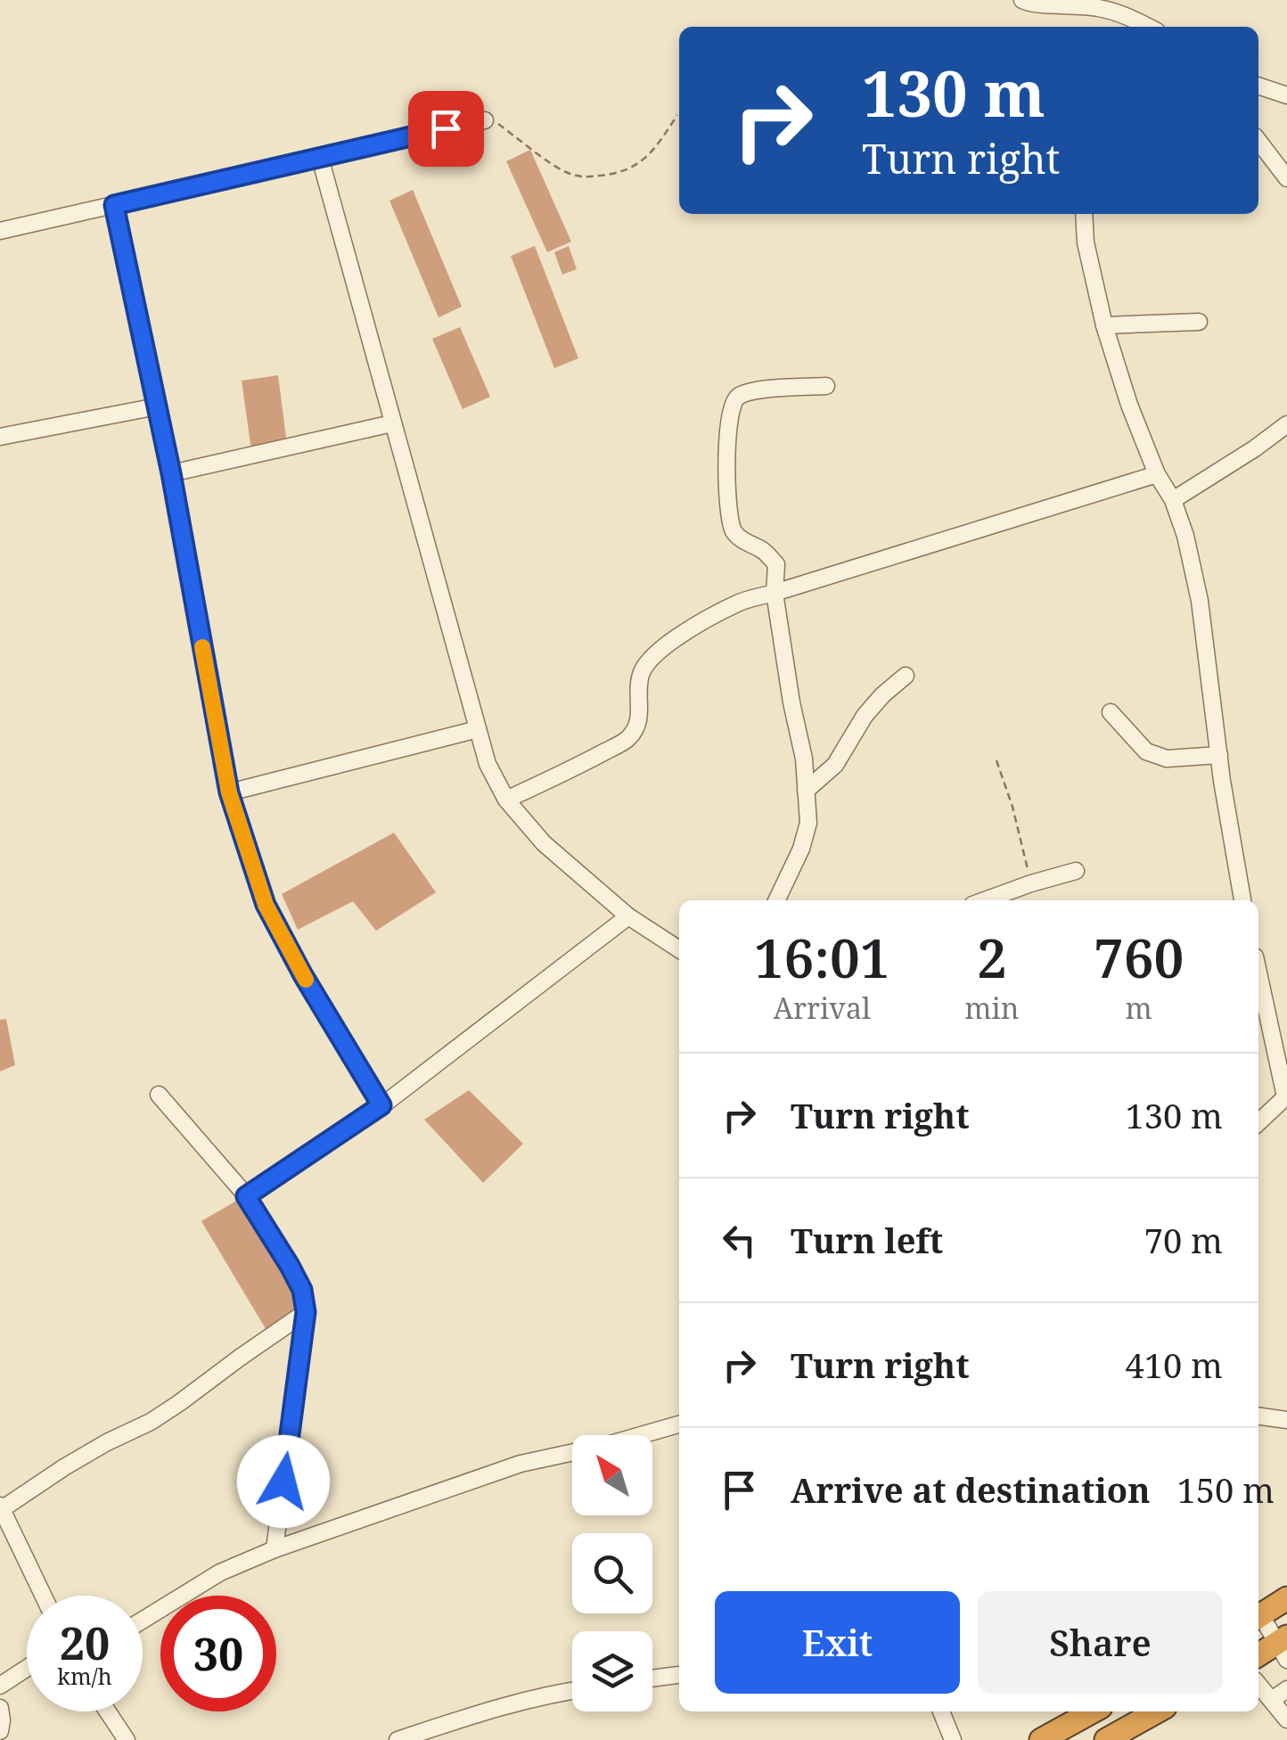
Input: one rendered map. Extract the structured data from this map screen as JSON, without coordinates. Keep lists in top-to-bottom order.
{
  "north": "top left",
  "page": {
    "turn": ["130 m", "Turn right"],
    "eta": [
      "16:01",
      "Arrival",
      "2",
      "min",
      "760",
      "m"
    ],
    "list": [
      {
        "name": "Turn right",
        "value": "130 m"
      },
      {
        "name": "Turn left",
        "value": "70 m"
      },
      {
        "name": "Turn right",
        "value": "410 m"
      },
      {
        "name": "Arrive at destination",
        "value": "150 m"
      }
    ],
    "buttons": ["Exit", "Share"],
    "speed": "20 km/h",
    "limit": "30"
  }
}
